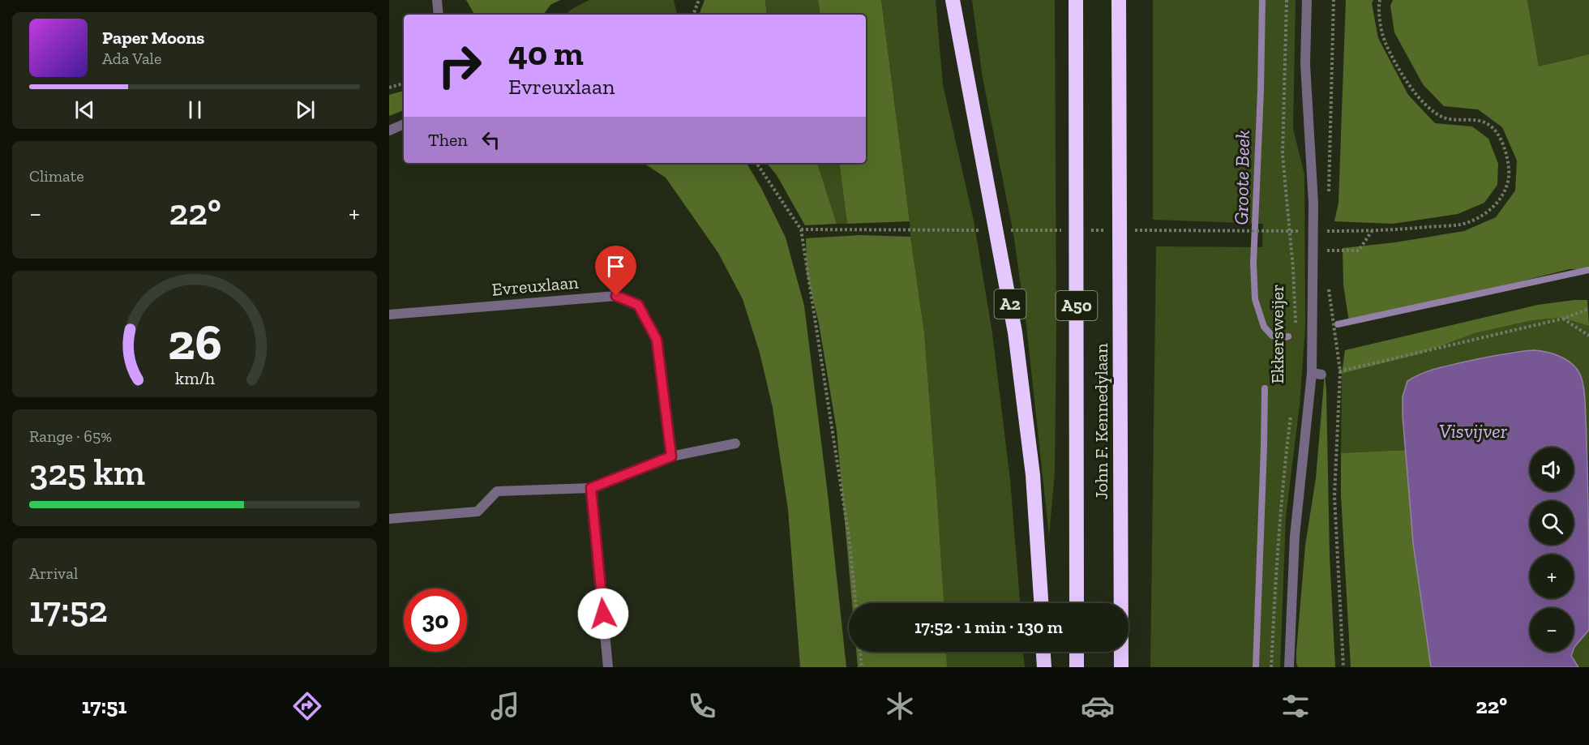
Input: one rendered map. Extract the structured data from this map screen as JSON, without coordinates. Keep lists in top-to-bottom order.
{
  "streets": {
    "highway": ["A2", "A50", "John F. Kennedylaan"],
    "street": ["Evreuxlaan", "Ekkersweijer"]
  },
  "crossings": [
    ["A50", "John F. Kennedylaan"]
  ],
  "water": ["Groote Beek", "Visvijver"],
  "page": {
    "turn": ["40 m", "Evreuxlaan"],
    "song": ["Paper Moons", "Ada Vale"],
    "then": "Then",
    "tile": [
      "Climate",
      ["Range · 65%", "325 km"],
      ["Arrival", "17:52"]
    ],
    "heat": ["−", "22°", "+"],
    "map_buttons": ["+", "−"],
    "limit": "30",
    "trip": "17:52 · 1 min · 130 m",
    "tabs": ["17:51", "22°"],
    "gauge": ["26", "km/h"]
  }
}
